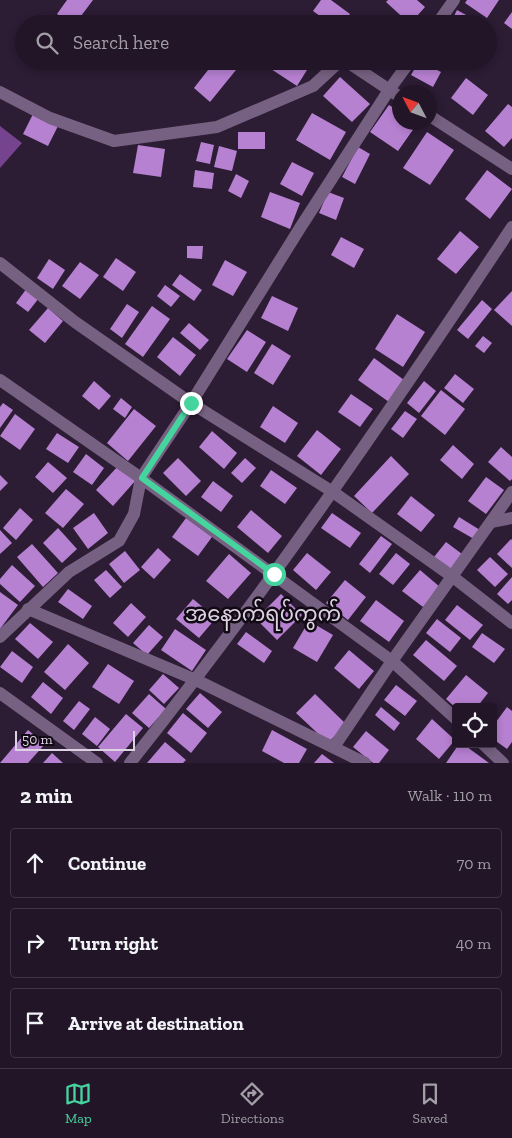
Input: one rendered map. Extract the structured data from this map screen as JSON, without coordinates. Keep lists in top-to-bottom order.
{
  "districts": ["အနောက်ရပ်ကွက်"],
  "scale_bar": "50 m",
  "north": "top left",
  "page": {
    "search": "Search here",
    "scale": "50 m",
    "heading": ["2 min", "Walk · 110 m"],
    "list": [
      ["Continue", "70 m"],
      ["Turn right", "40 m"],
      "Arrive at destination"
    ],
    "nav": ["Map", "Directions", "Saved"]
  }
}
